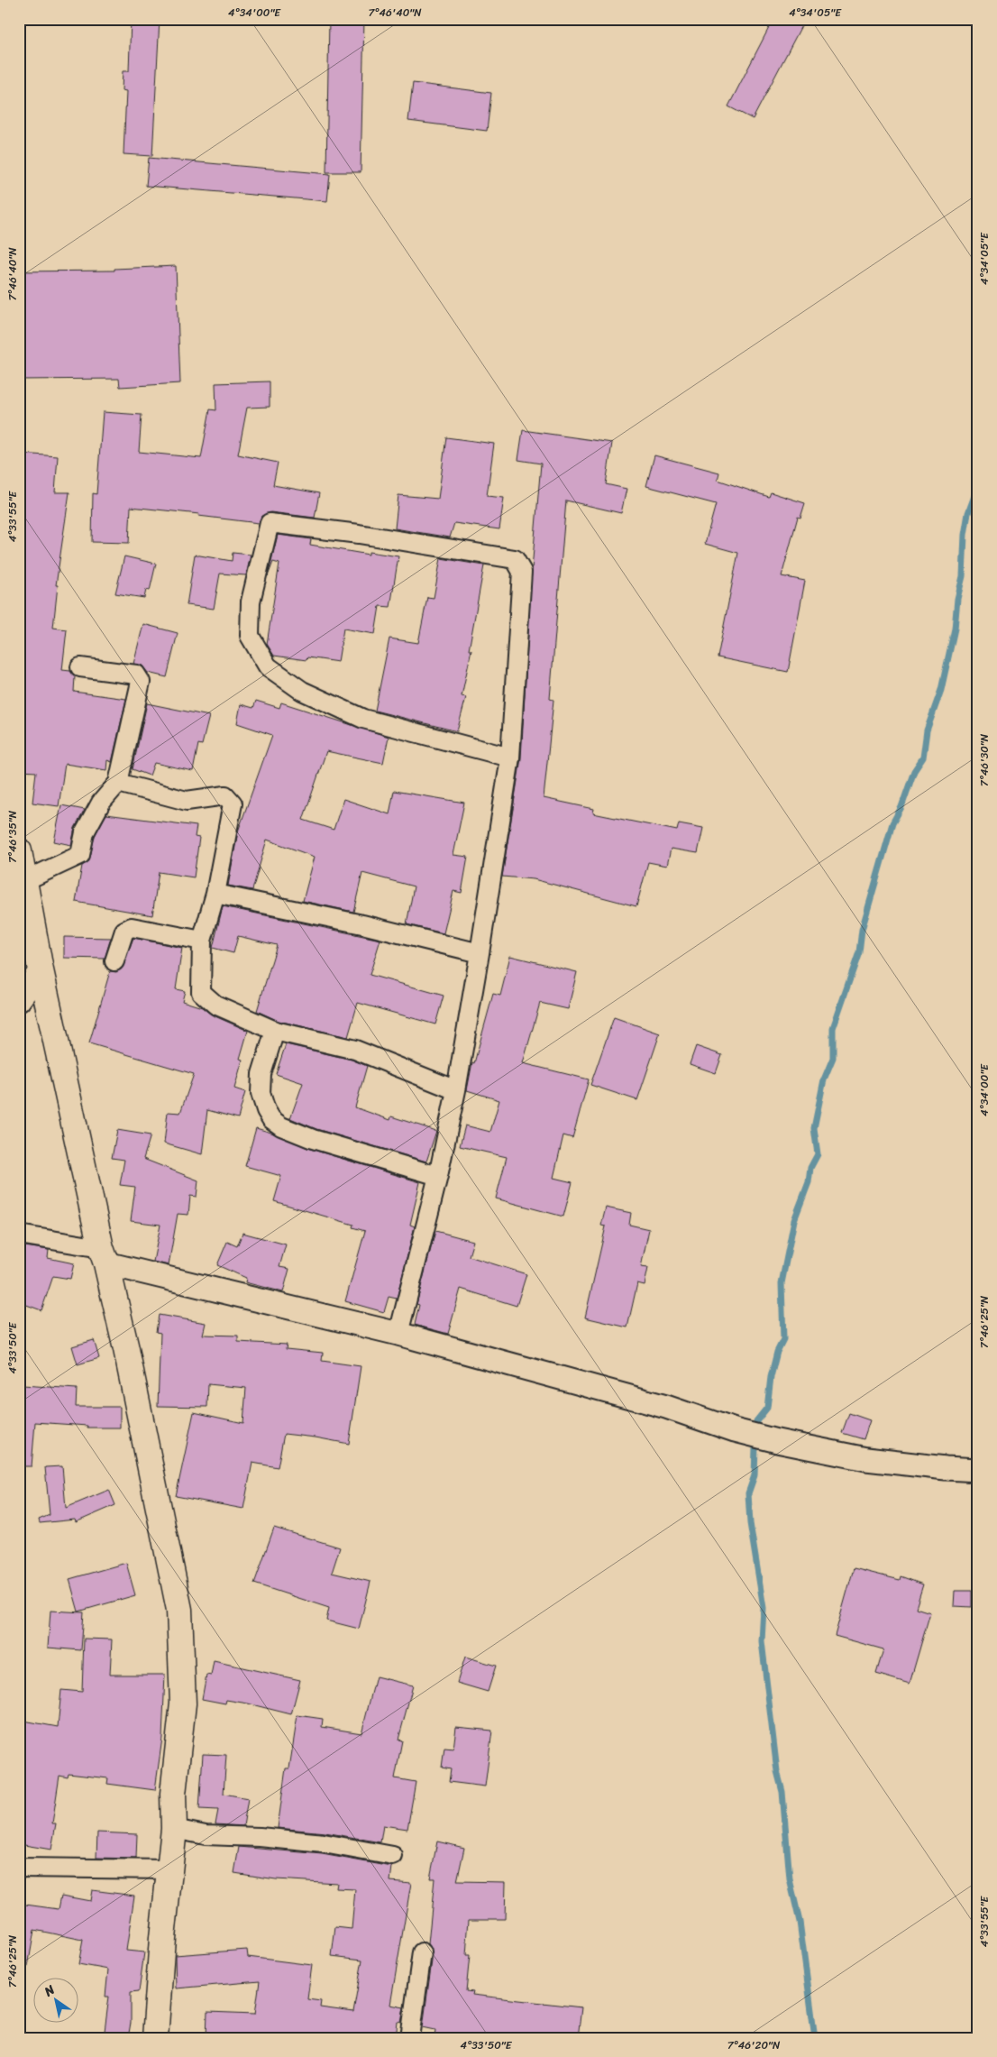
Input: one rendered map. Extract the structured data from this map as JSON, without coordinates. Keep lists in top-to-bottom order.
{
  "north": "top left",
  "coordinates": [
    "4°34'00\"E",
    "7°46'40\"N",
    "4°34'05\"E",
    "4°33'55\"E",
    "7°46'30\"N",
    "7°46'35\"N",
    "7°46'25\"N",
    "4°33'50\"E",
    "7°46'20\"N"
  ]
}
